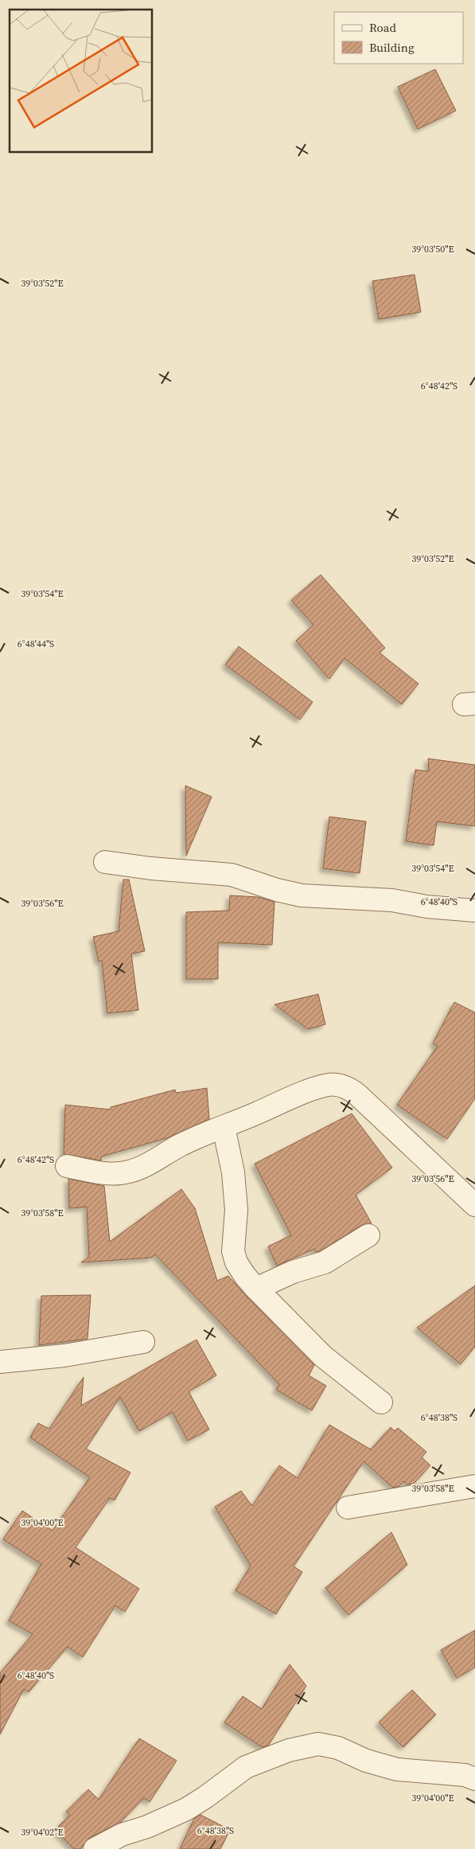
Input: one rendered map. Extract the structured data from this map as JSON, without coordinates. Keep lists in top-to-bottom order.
{
  "legend": ["Road", "Building"],
  "coordinates": [
    "39°03'50\"E",
    "39°03'52\"E",
    "6°48'42\"S",
    "39°03'54\"E",
    "6°48'44\"S",
    "6°48'40\"S",
    "39°03'56\"E",
    "39°03'58\"E",
    "6°48'38\"S",
    "39°04'00\"E",
    "39°04'02\"E"
  ]
}
